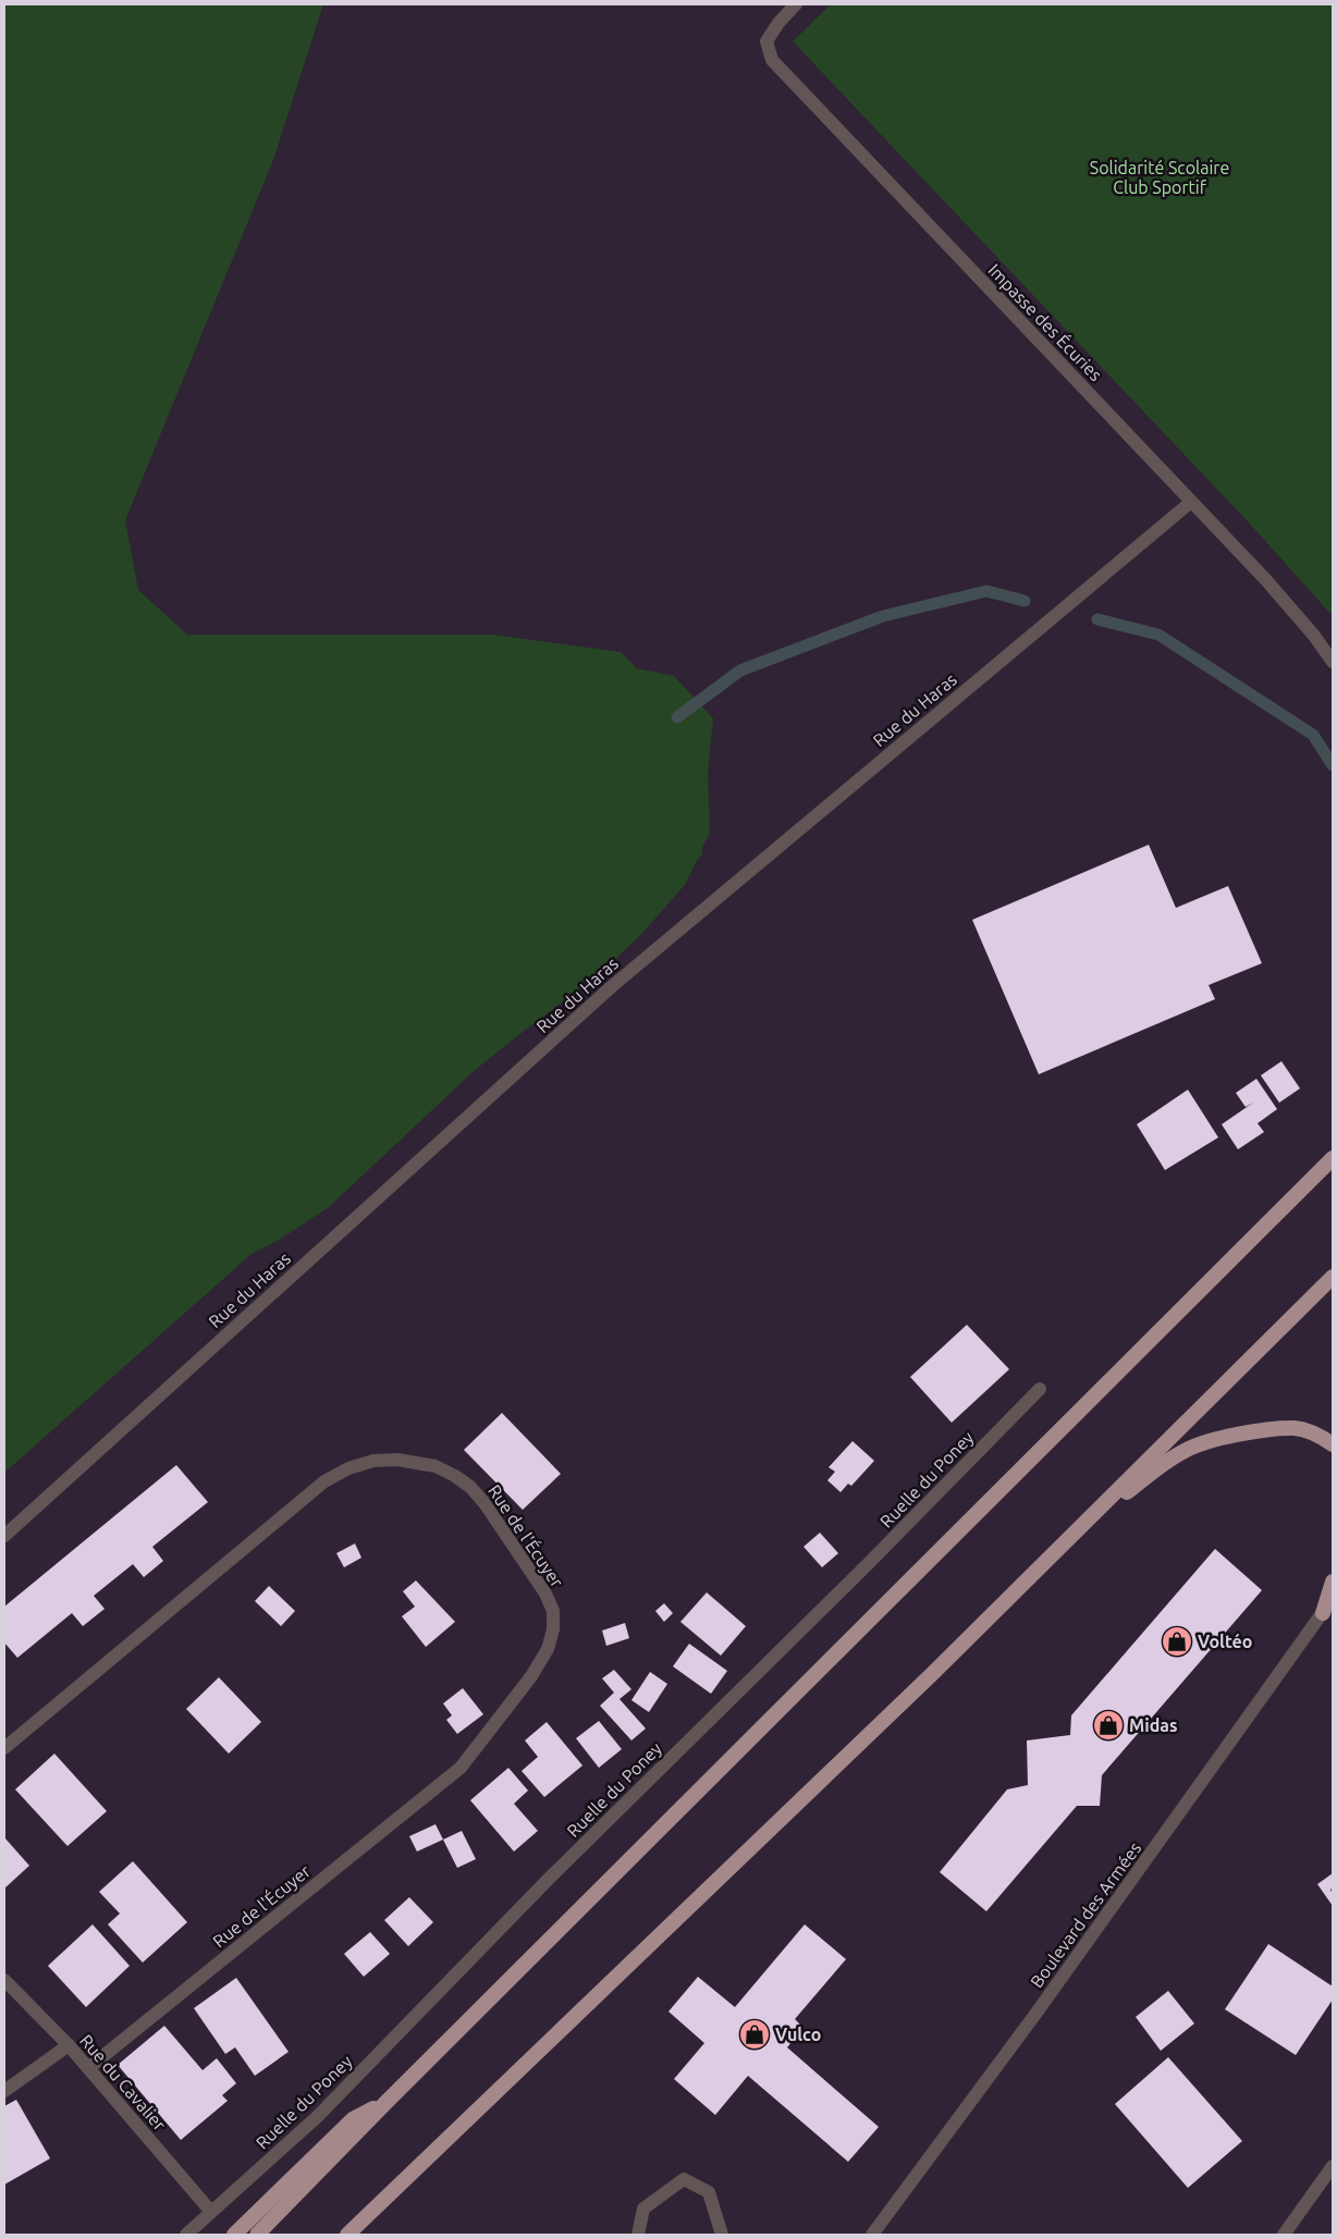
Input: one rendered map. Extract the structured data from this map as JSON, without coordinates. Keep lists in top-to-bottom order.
{
  "streets": {
    "street": [
      "Impasse des Écuries",
      "Rue du Haras",
      "Ruelle du Poney",
      "Rue de l'Écuyer",
      "Boulevard des Armées",
      "Rue du Cavalier"
    ]
  },
  "crossings": [
    ["Impasse des Écuries", "Rue du Haras"],
    ["Ruelle du Poney", "Rue du Cavalier"],
    ["Rue de l'Écuyer", "Rue du Cavalier"]
  ],
  "parks": ["Solidarité Scolaire Club Sportif"],
  "places": {
    "shop": ["Voltéo", "Midas", "Vulco"]
  }
}
